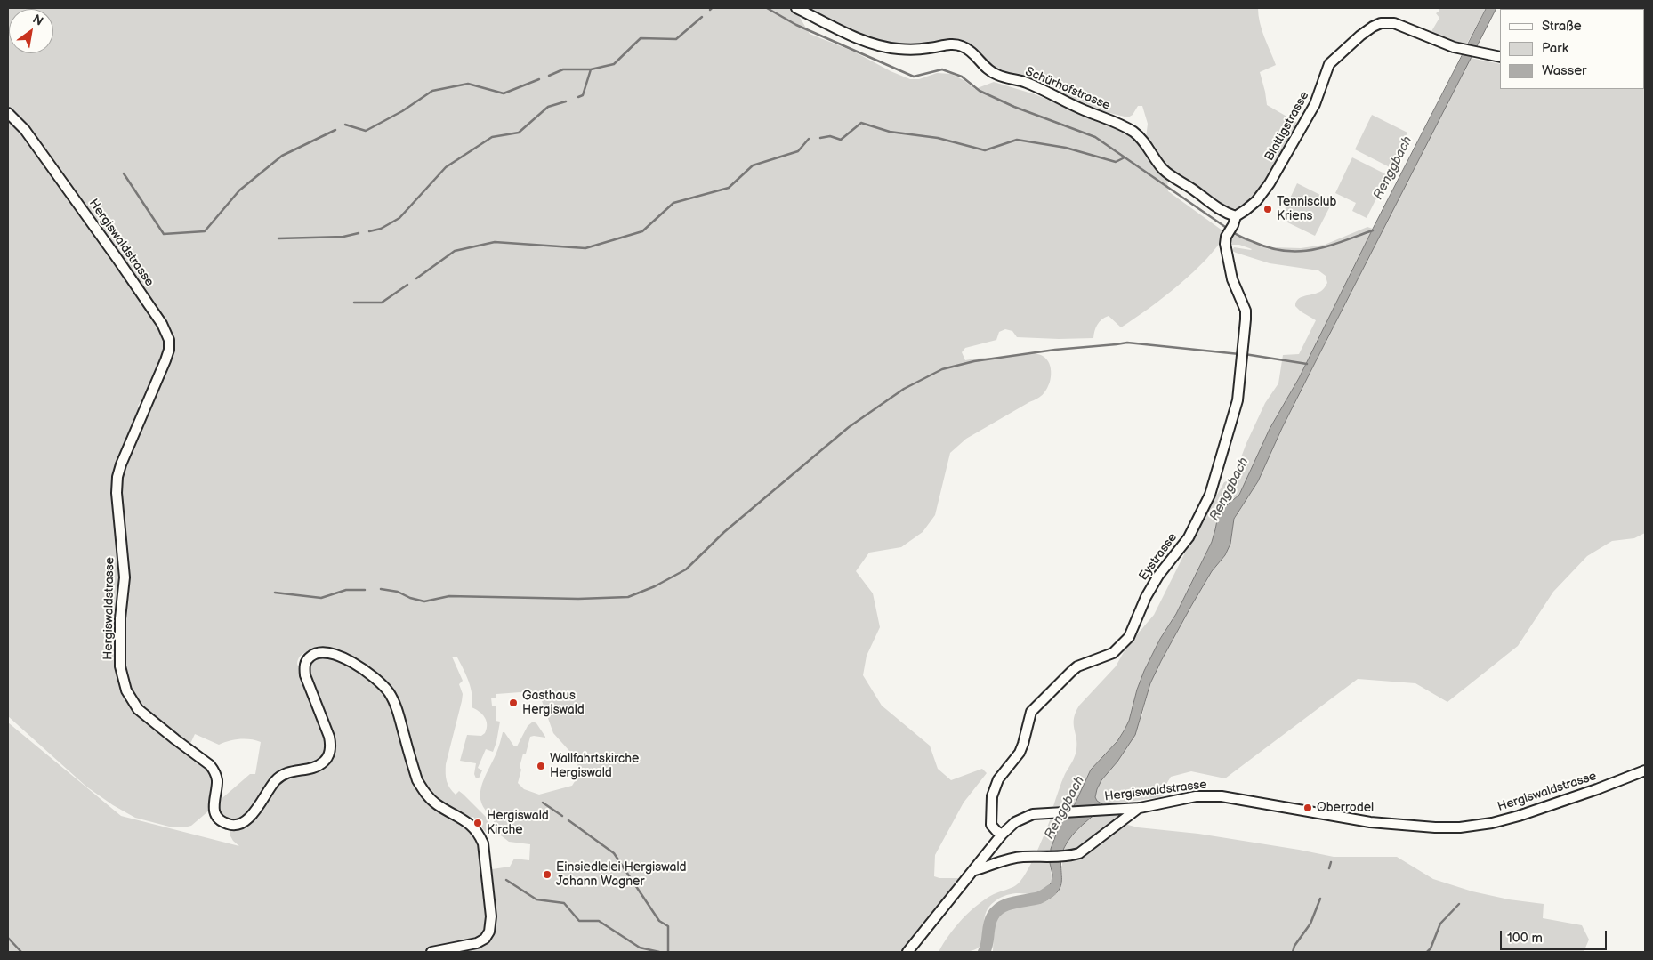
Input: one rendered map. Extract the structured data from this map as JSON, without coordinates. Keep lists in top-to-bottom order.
{
  "streets": {
    "street": [
      "Schürhofstrasse",
      "Blattigstrasse",
      "Hergiswaldstrasse",
      "Eystrasse"
    ]
  },
  "crossings": [
    ["Schürhofstrasse", "Blattigstrasse"],
    ["Schürhofstrasse", "Eystrasse"],
    ["Blattigstrasse", "Eystrasse"],
    ["Hergiswaldstrasse", "Eystrasse"]
  ],
  "water": ["Renggbach"],
  "places": [
    "Tennisclub Kriens",
    "Gasthaus Hergiswald",
    "Wallfahrtskirche Hergiswald",
    "Oberrodel",
    "Hergiswald Kirche",
    "Einsiedlelei Hergiswald Johann Wagner"
  ],
  "legend": ["Straße", "Park", "Wasser"],
  "scale_bar": "100 m",
  "north": "top right"
}
